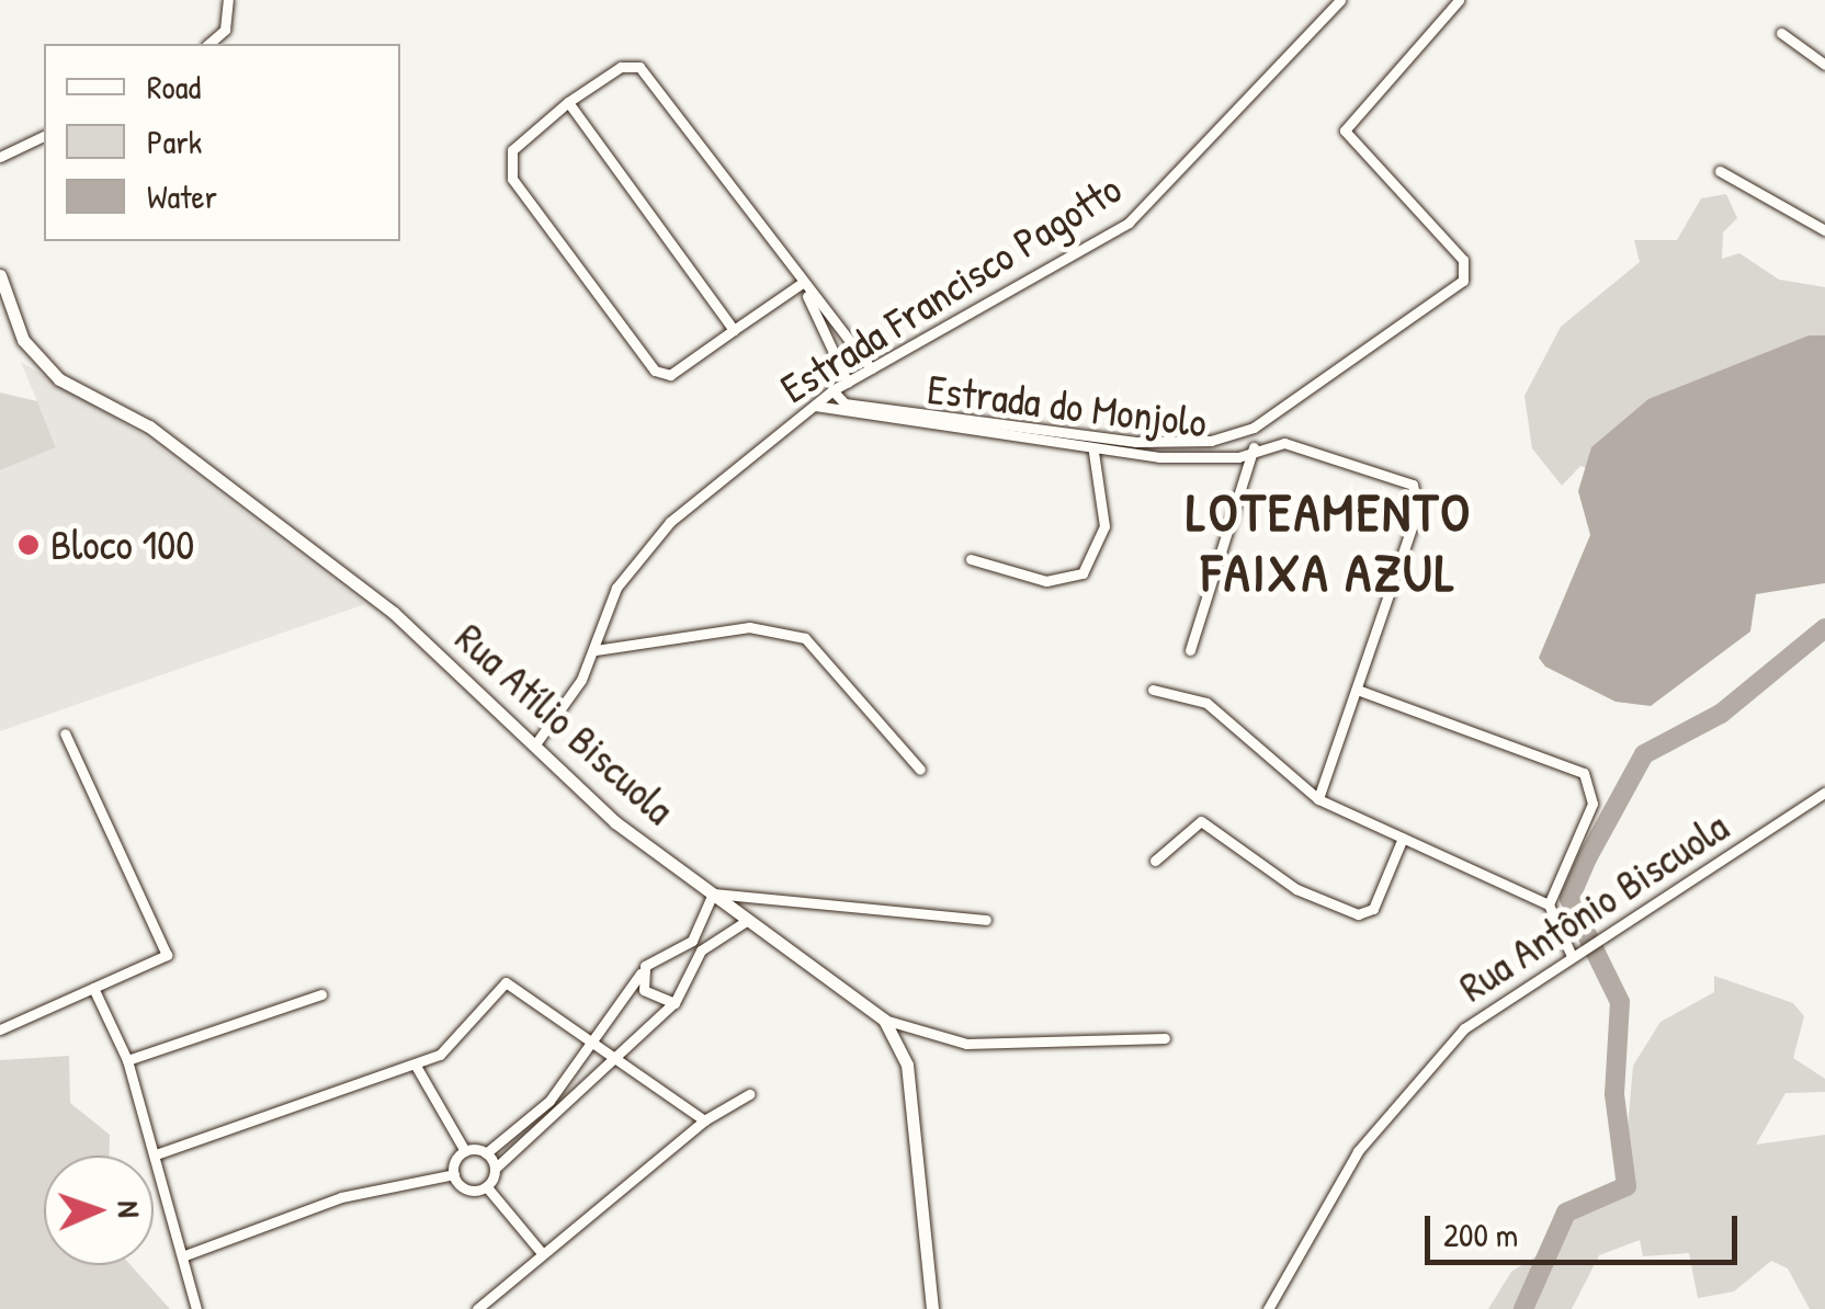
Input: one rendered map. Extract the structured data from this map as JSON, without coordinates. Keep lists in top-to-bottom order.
{
  "streets": {
    "street": [
      "Estrada Francisco Pagotto",
      "Estrada do Monjolo",
      "Rua Atílio Biscuola",
      "Rua Antônio Biscuola"
    ]
  },
  "crossings": [
    ["Estrada Francisco Pagotto", "Estrada do Monjolo"],
    ["Estrada Francisco Pagotto", "Rua Atílio Biscuola"]
  ],
  "districts": ["LOTEAMENTO FAIXA AZUL"],
  "places": ["Bloco 100"],
  "legend": ["Road", "Park", "Water"],
  "scale_bar": "200 m",
  "north": "right"
}
